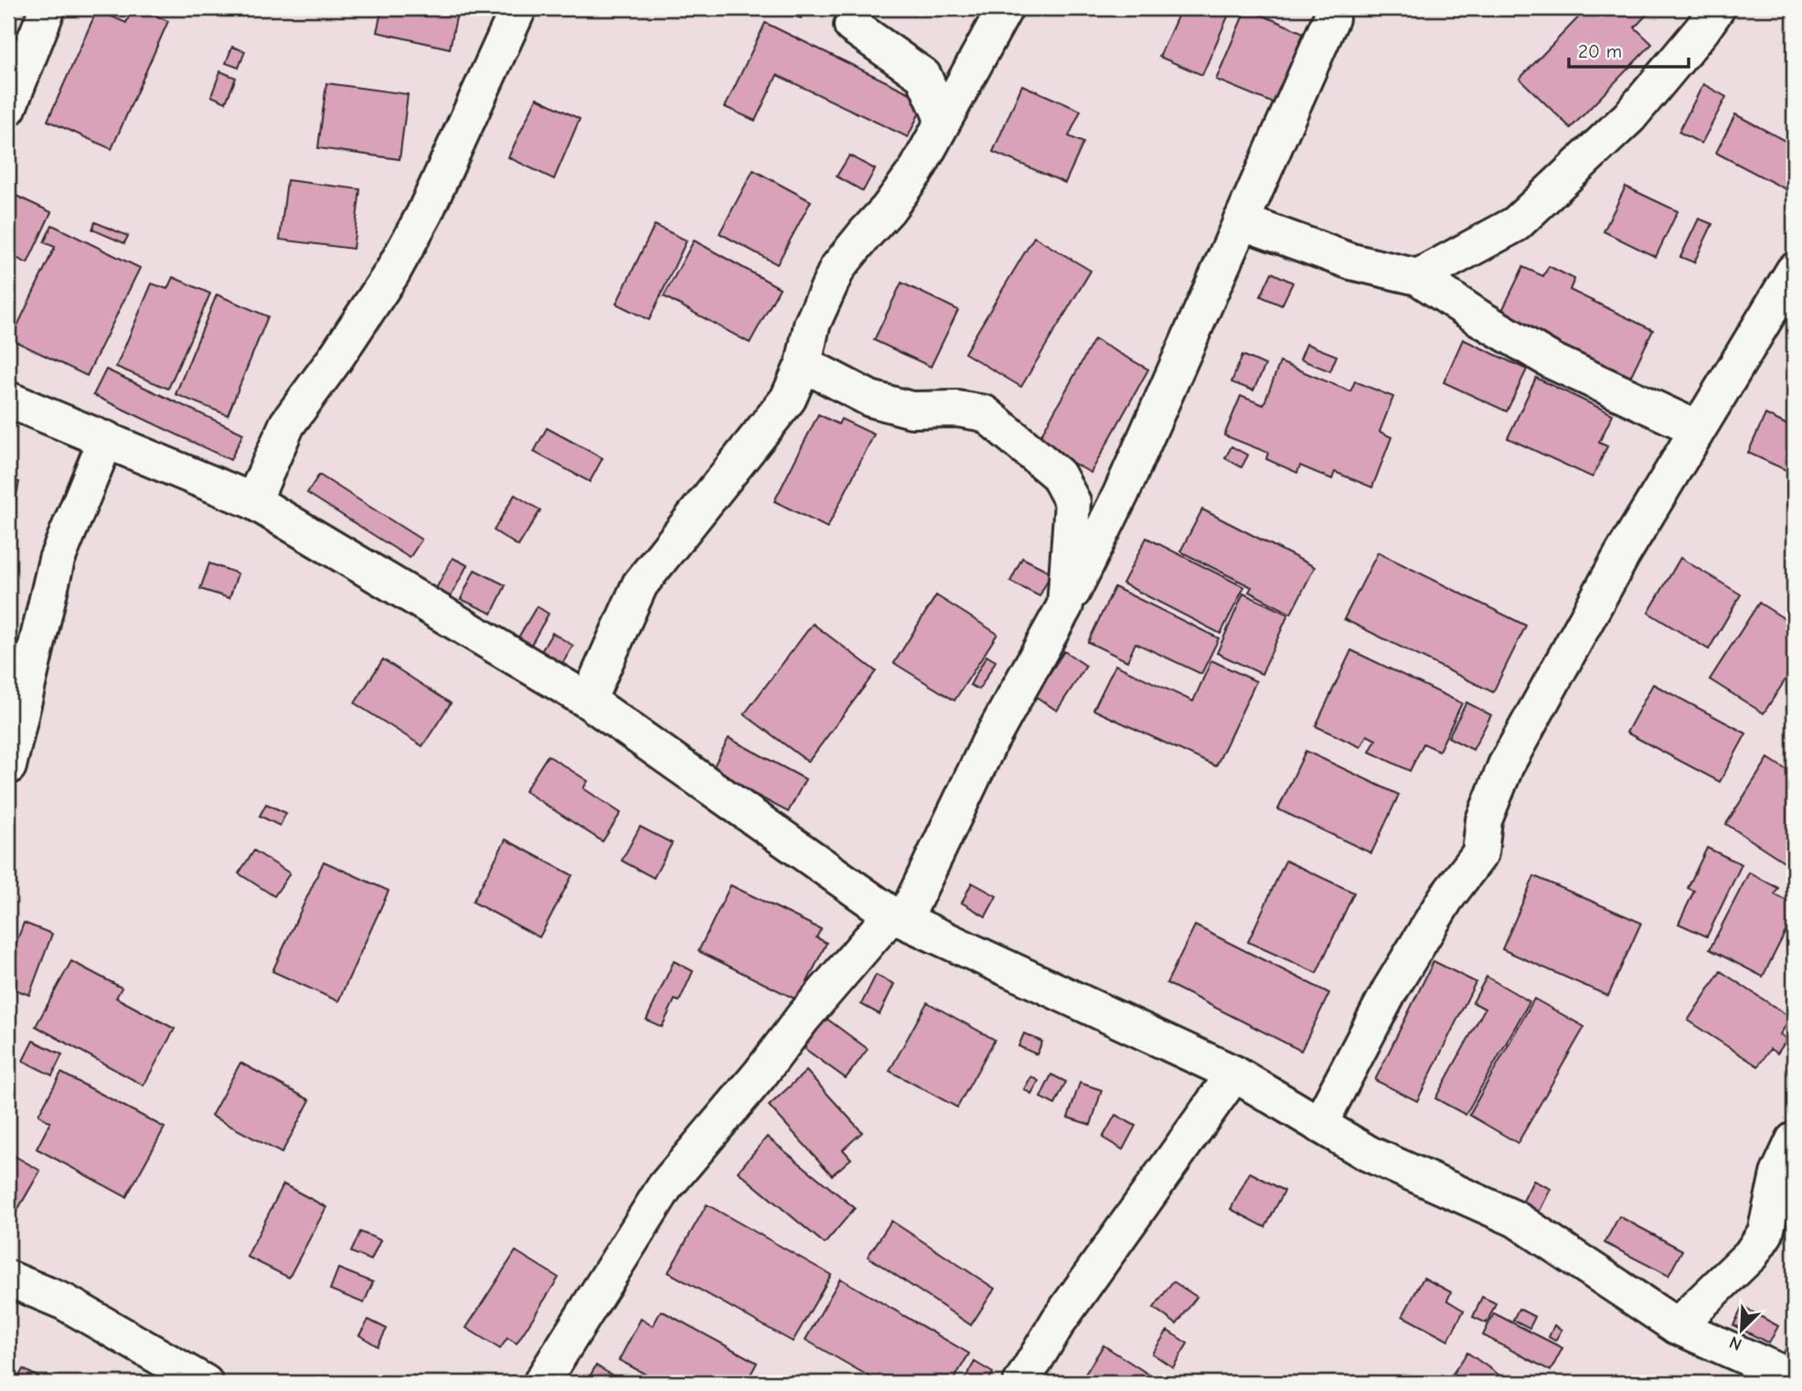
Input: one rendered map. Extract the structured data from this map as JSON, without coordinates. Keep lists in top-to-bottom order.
{
  "scale_bar": "20 m",
  "north": "bottom left"
}
